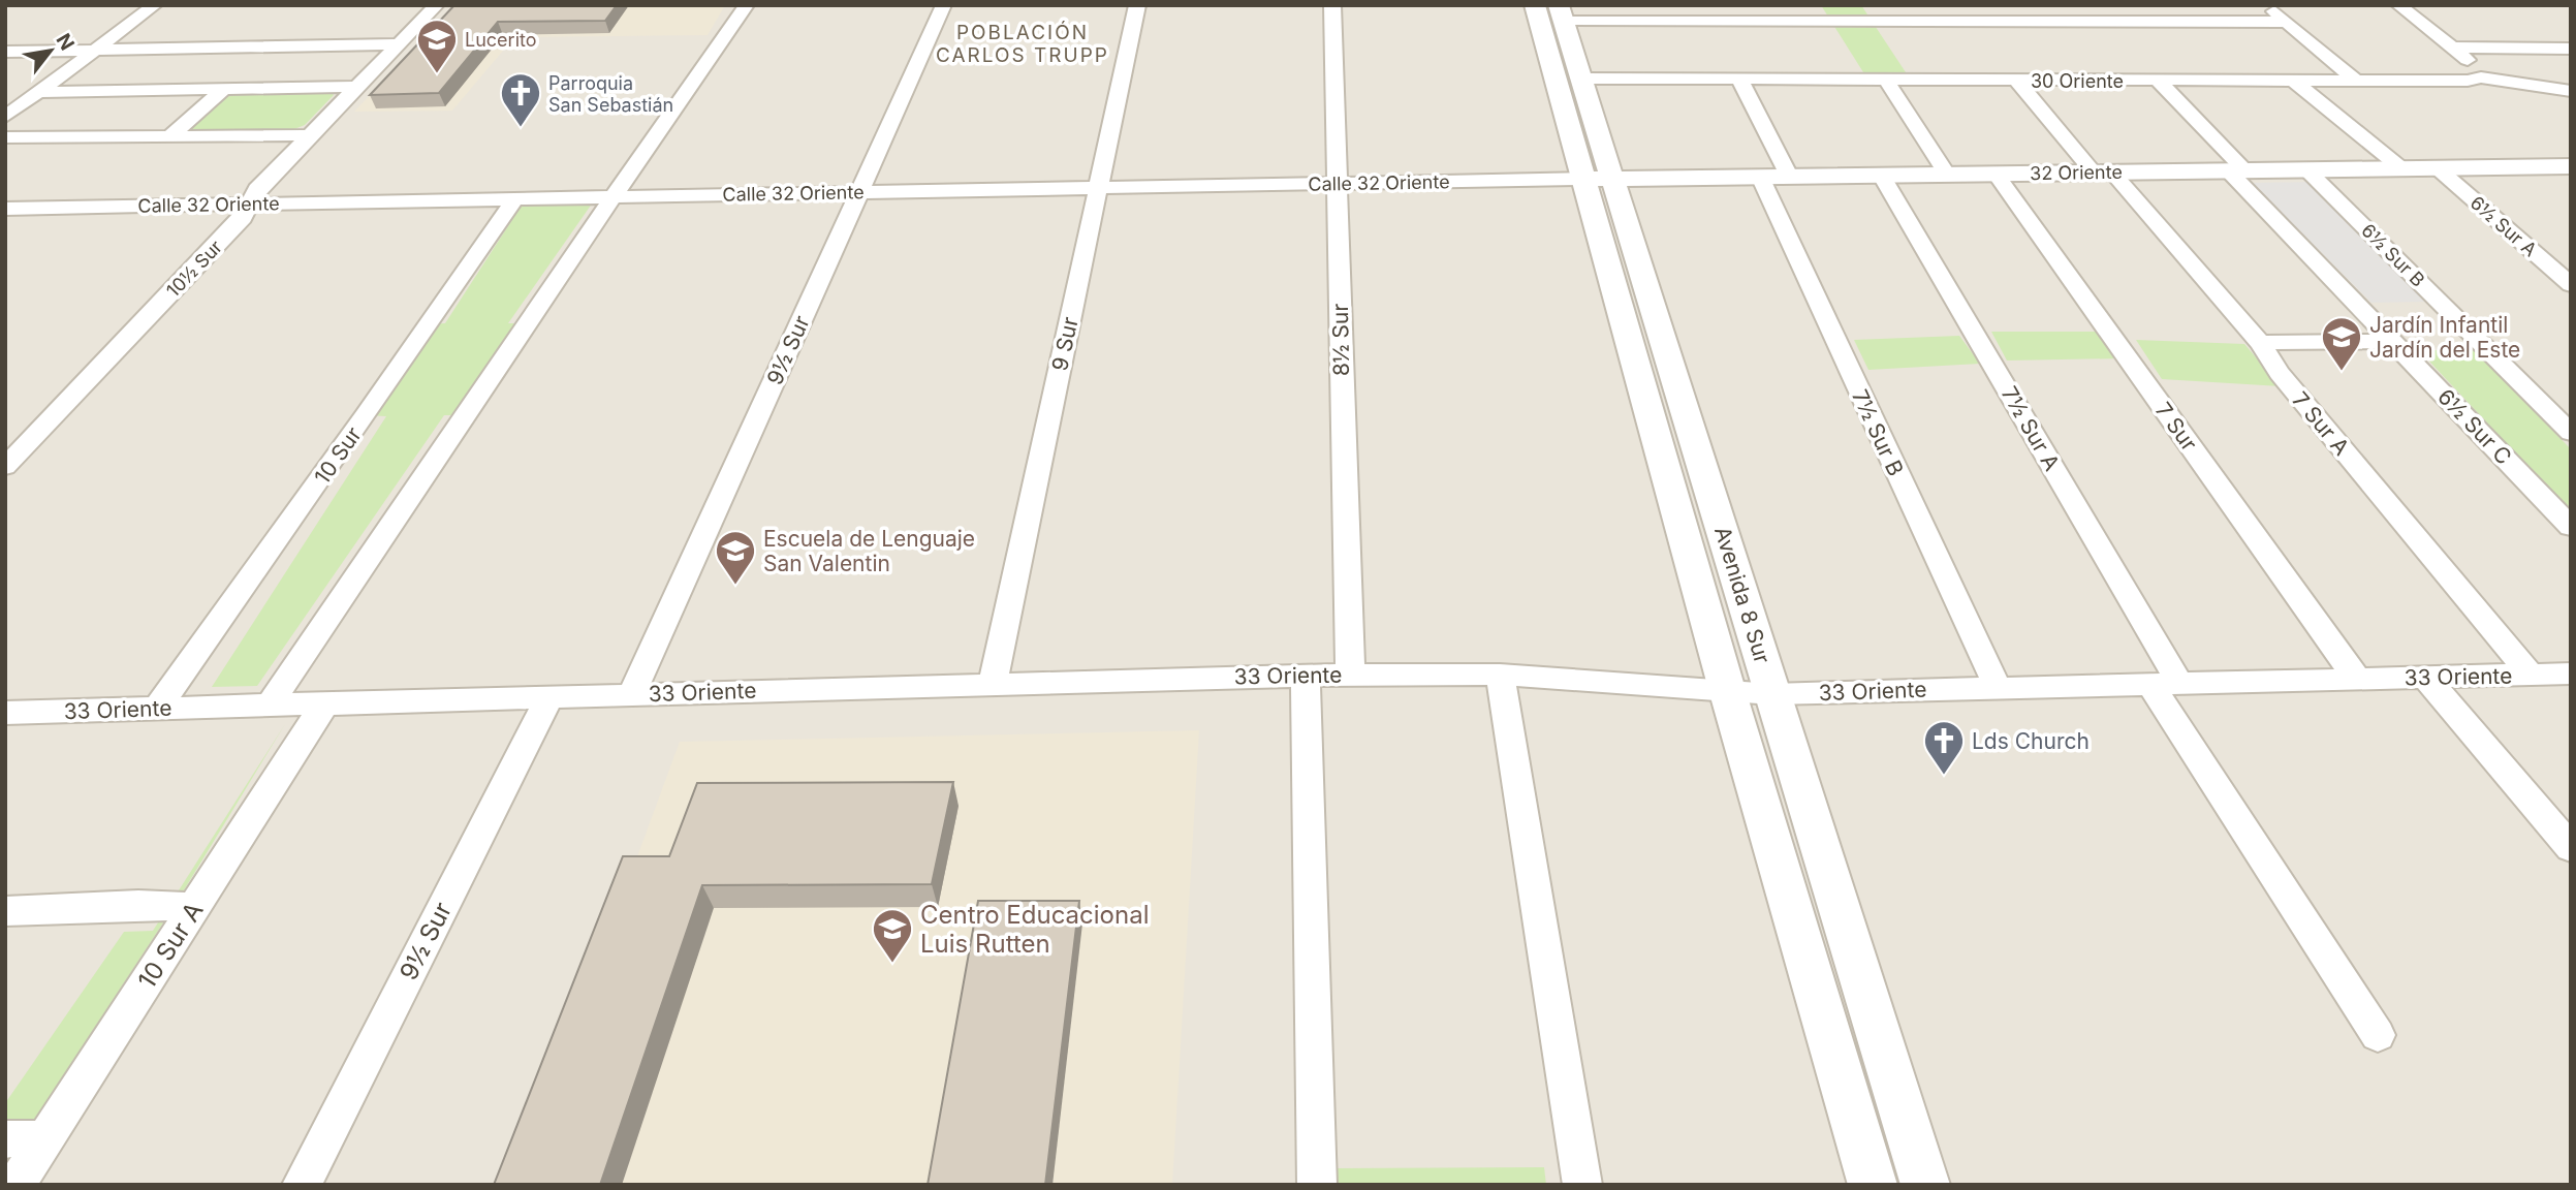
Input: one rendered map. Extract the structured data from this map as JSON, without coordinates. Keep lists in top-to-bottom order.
{
  "streets": {
    "street": [
      "30 Oriente",
      "32 Oriente",
      "Calle 32 Oriente",
      "6½ Sur A",
      "6½ Sur B",
      "10½ Sur",
      "8½ Sur",
      "9 Sur",
      "9½ Sur",
      "7 Sur A",
      "7 Sur",
      "6½ Sur C",
      "7½ Sur A",
      "7½ Sur B",
      "10 Sur",
      "Avenida 8 Sur",
      "33 Oriente",
      "10 Sur A"
    ]
  },
  "crossings": [
    ["30 Oriente", "7 Sur A"],
    ["30 Oriente", "Avenida 8 Sur"],
    ["32 Oriente", "Calle 32 Oriente"],
    ["32 Oriente", "6½ Sur A"],
    ["32 Oriente", "6½ Sur B"],
    ["32 Oriente", "7 Sur A"],
    ["32 Oriente", "7 Sur"],
    ["32 Oriente", "6½ Sur C"],
    ["32 Oriente", "7½ Sur A"],
    ["32 Oriente", "7½ Sur B"],
    ["32 Oriente", "Avenida 8 Sur"],
    ["Calle 32 Oriente", "10½ Sur"],
    ["Calle 32 Oriente", "8½ Sur"],
    ["Calle 32 Oriente", "9 Sur"],
    ["Calle 32 Oriente", "9½ Sur"],
    ["Calle 32 Oriente", "10 Sur"],
    ["Calle 32 Oriente", "Avenida 8 Sur"],
    ["8½ Sur", "33 Oriente"],
    ["9 Sur", "33 Oriente"],
    ["9½ Sur", "33 Oriente"],
    ["7 Sur A", "33 Oriente"],
    ["7 Sur", "33 Oriente"],
    ["7½ Sur A", "33 Oriente"],
    ["7½ Sur B", "33 Oriente"],
    ["10 Sur", "33 Oriente"],
    ["Avenida 8 Sur", "33 Oriente"],
    ["33 Oriente", "10 Sur A"]
  ],
  "districts": ["POBLACIÓN CARLOS TRUPP"],
  "places": {
    "school or university": [
      "Lucerito",
      "Jardín Infantil Jardín del Este",
      "Escuela de Lenguaje San Valentin",
      "Centro Educacional Luis Rutten"
    ],
    "church": ["Parroquia San Sebastián", "Lds Church"]
  },
  "north": "top right"
}
